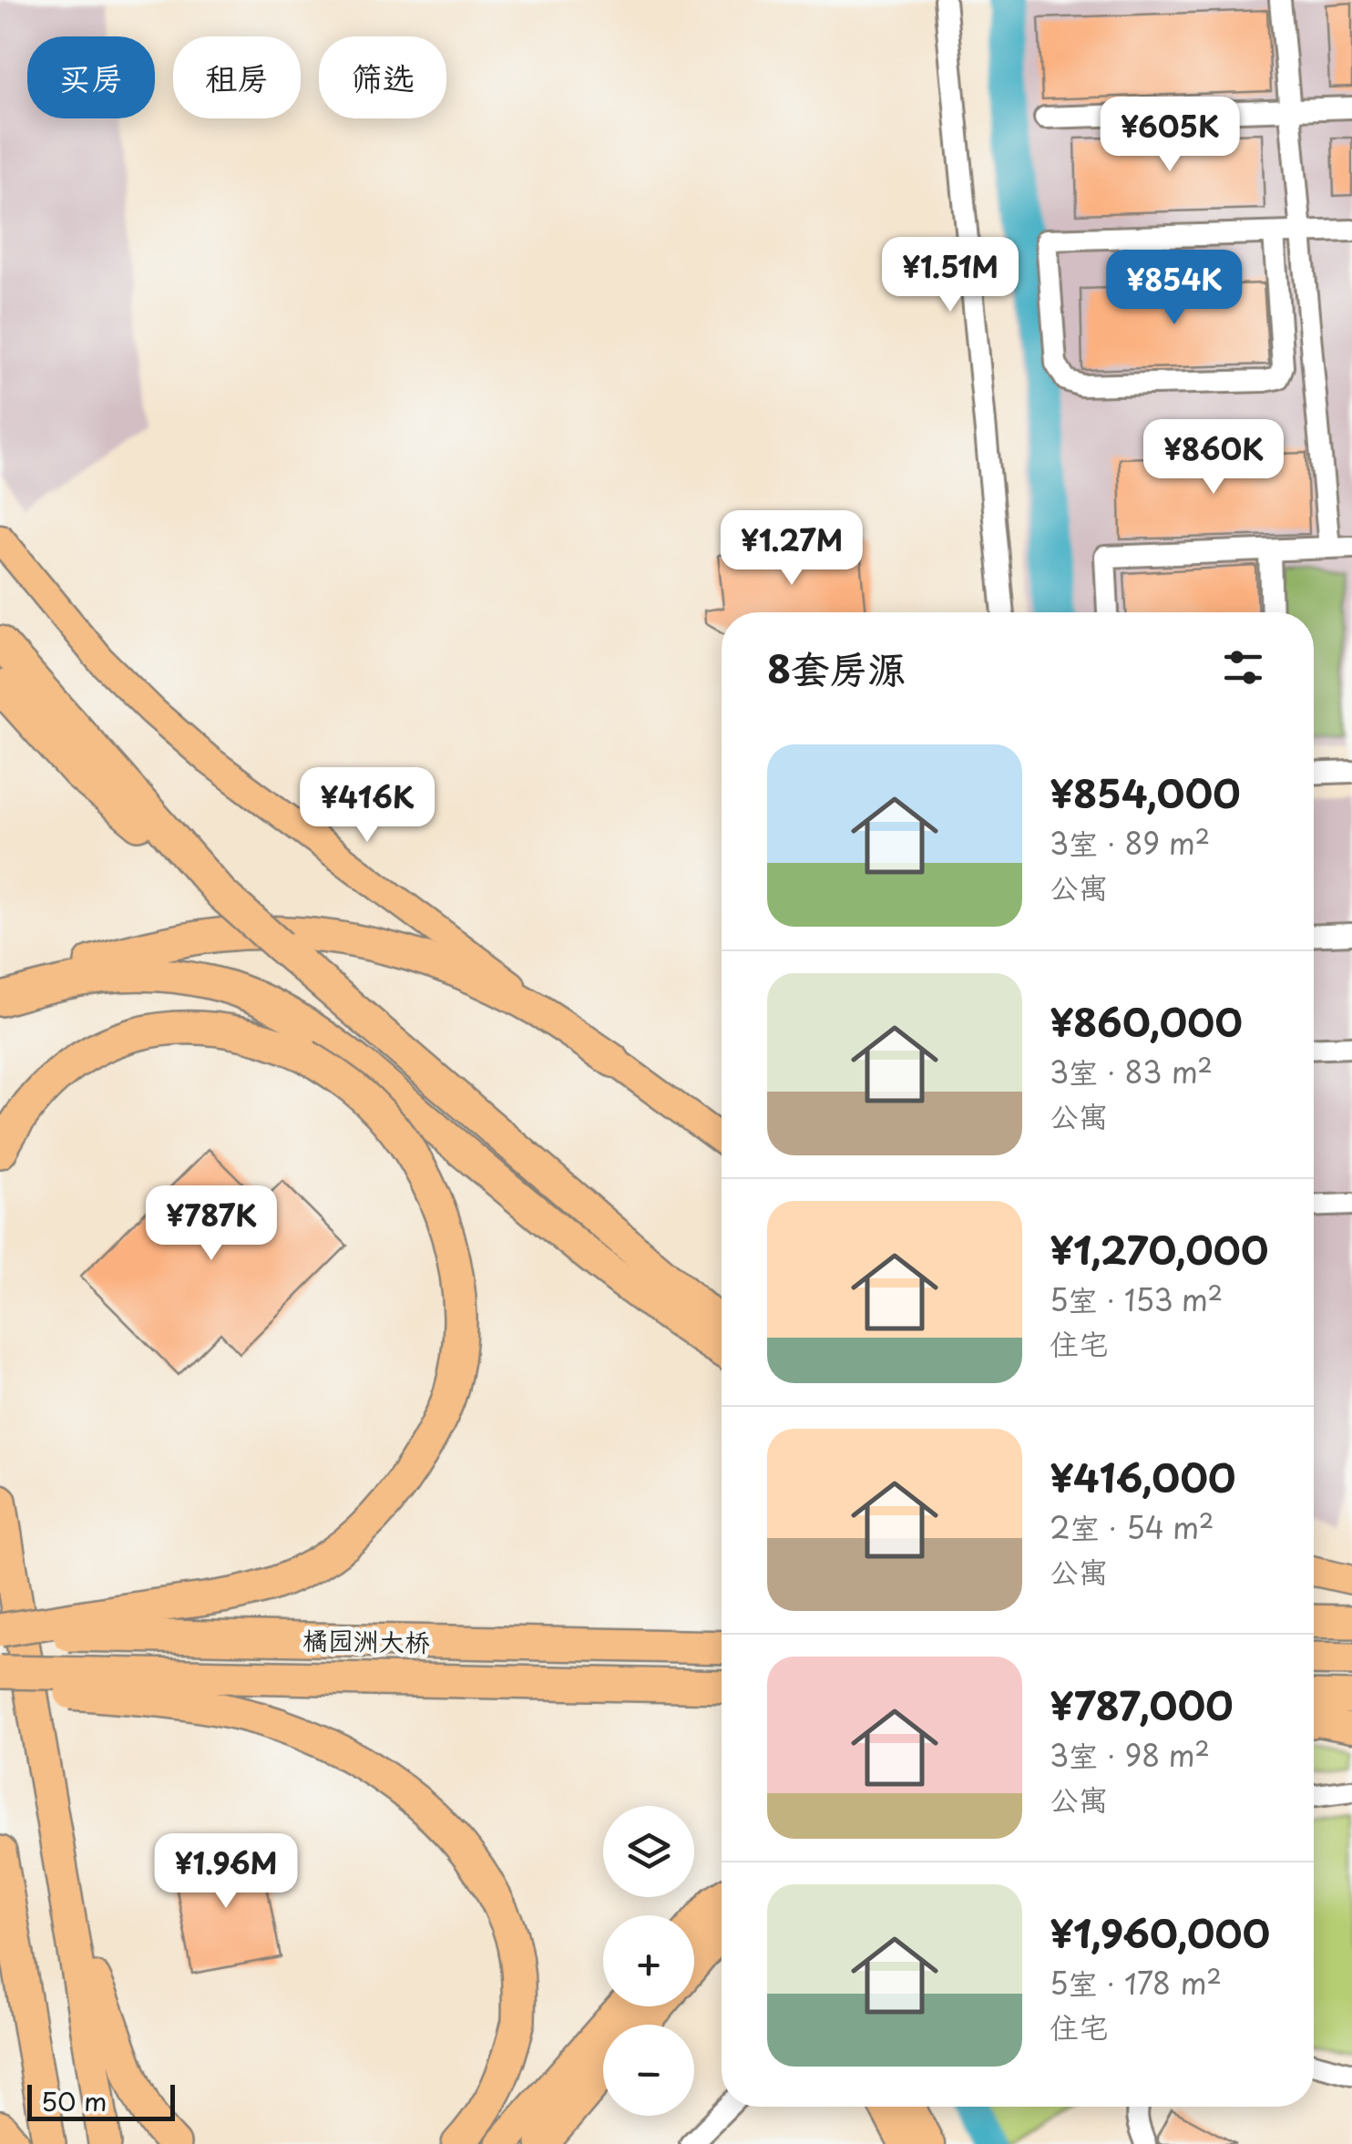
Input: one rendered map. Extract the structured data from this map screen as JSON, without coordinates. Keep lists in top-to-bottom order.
{
  "streets": {
    "highway": ["橘园洲大桥"]
  },
  "scale_bar": "50 m",
  "page": {
    "chip": ["买房", "租房", "筛选"],
    "price": [
      "¥605K",
      "¥1.51M",
      "¥854K",
      "¥860K",
      "¥1.27M",
      "¥416K",
      "¥787K",
      "¥1.96M"
    ],
    "heading": "8套房源",
    "list": [
      {
        "name": "¥854,000",
        "note": "3室 · 89 m² · 公寓"
      },
      {
        "name": "¥860,000",
        "note": "3室 · 83 m² · 公寓"
      },
      {
        "name": "¥1,270,000",
        "note": "5室 · 153 m² · 住宅"
      },
      {
        "name": "¥416,000",
        "note": "2室 · 54 m² · 公寓"
      },
      {
        "name": "¥787,000",
        "note": "3室 · 98 m² · 公寓"
      },
      {
        "name": "¥1,960,000",
        "note": "5室 · 178 m² · 住宅"
      }
    ],
    "map_buttons": ["+", "−"],
    "scale": "50 m"
  }
}
